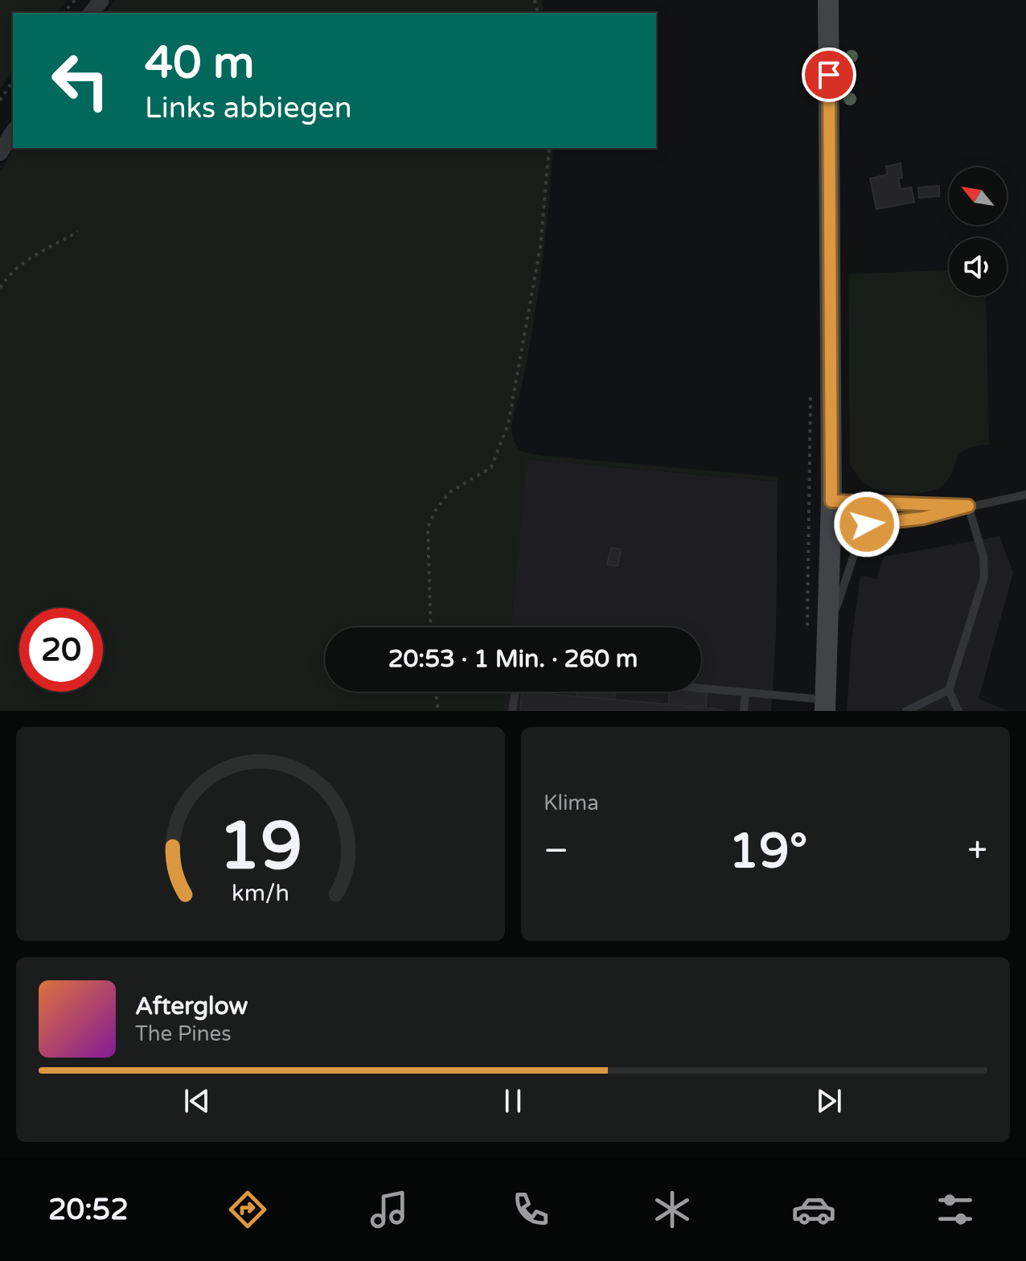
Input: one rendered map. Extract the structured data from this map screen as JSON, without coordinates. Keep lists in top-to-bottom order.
{
  "north": "top left",
  "page": {
    "turn": ["40 m", "Links abbiegen"],
    "limit": "20",
    "trip": "20:53 · 1 Min. · 260 m",
    "tile": "Klima",
    "heat": ["−", "19°", "+"],
    "song": ["Afterglow", "The Pines"],
    "tabs": "20:52",
    "gauge": ["19", "km/h"]
  }
}
